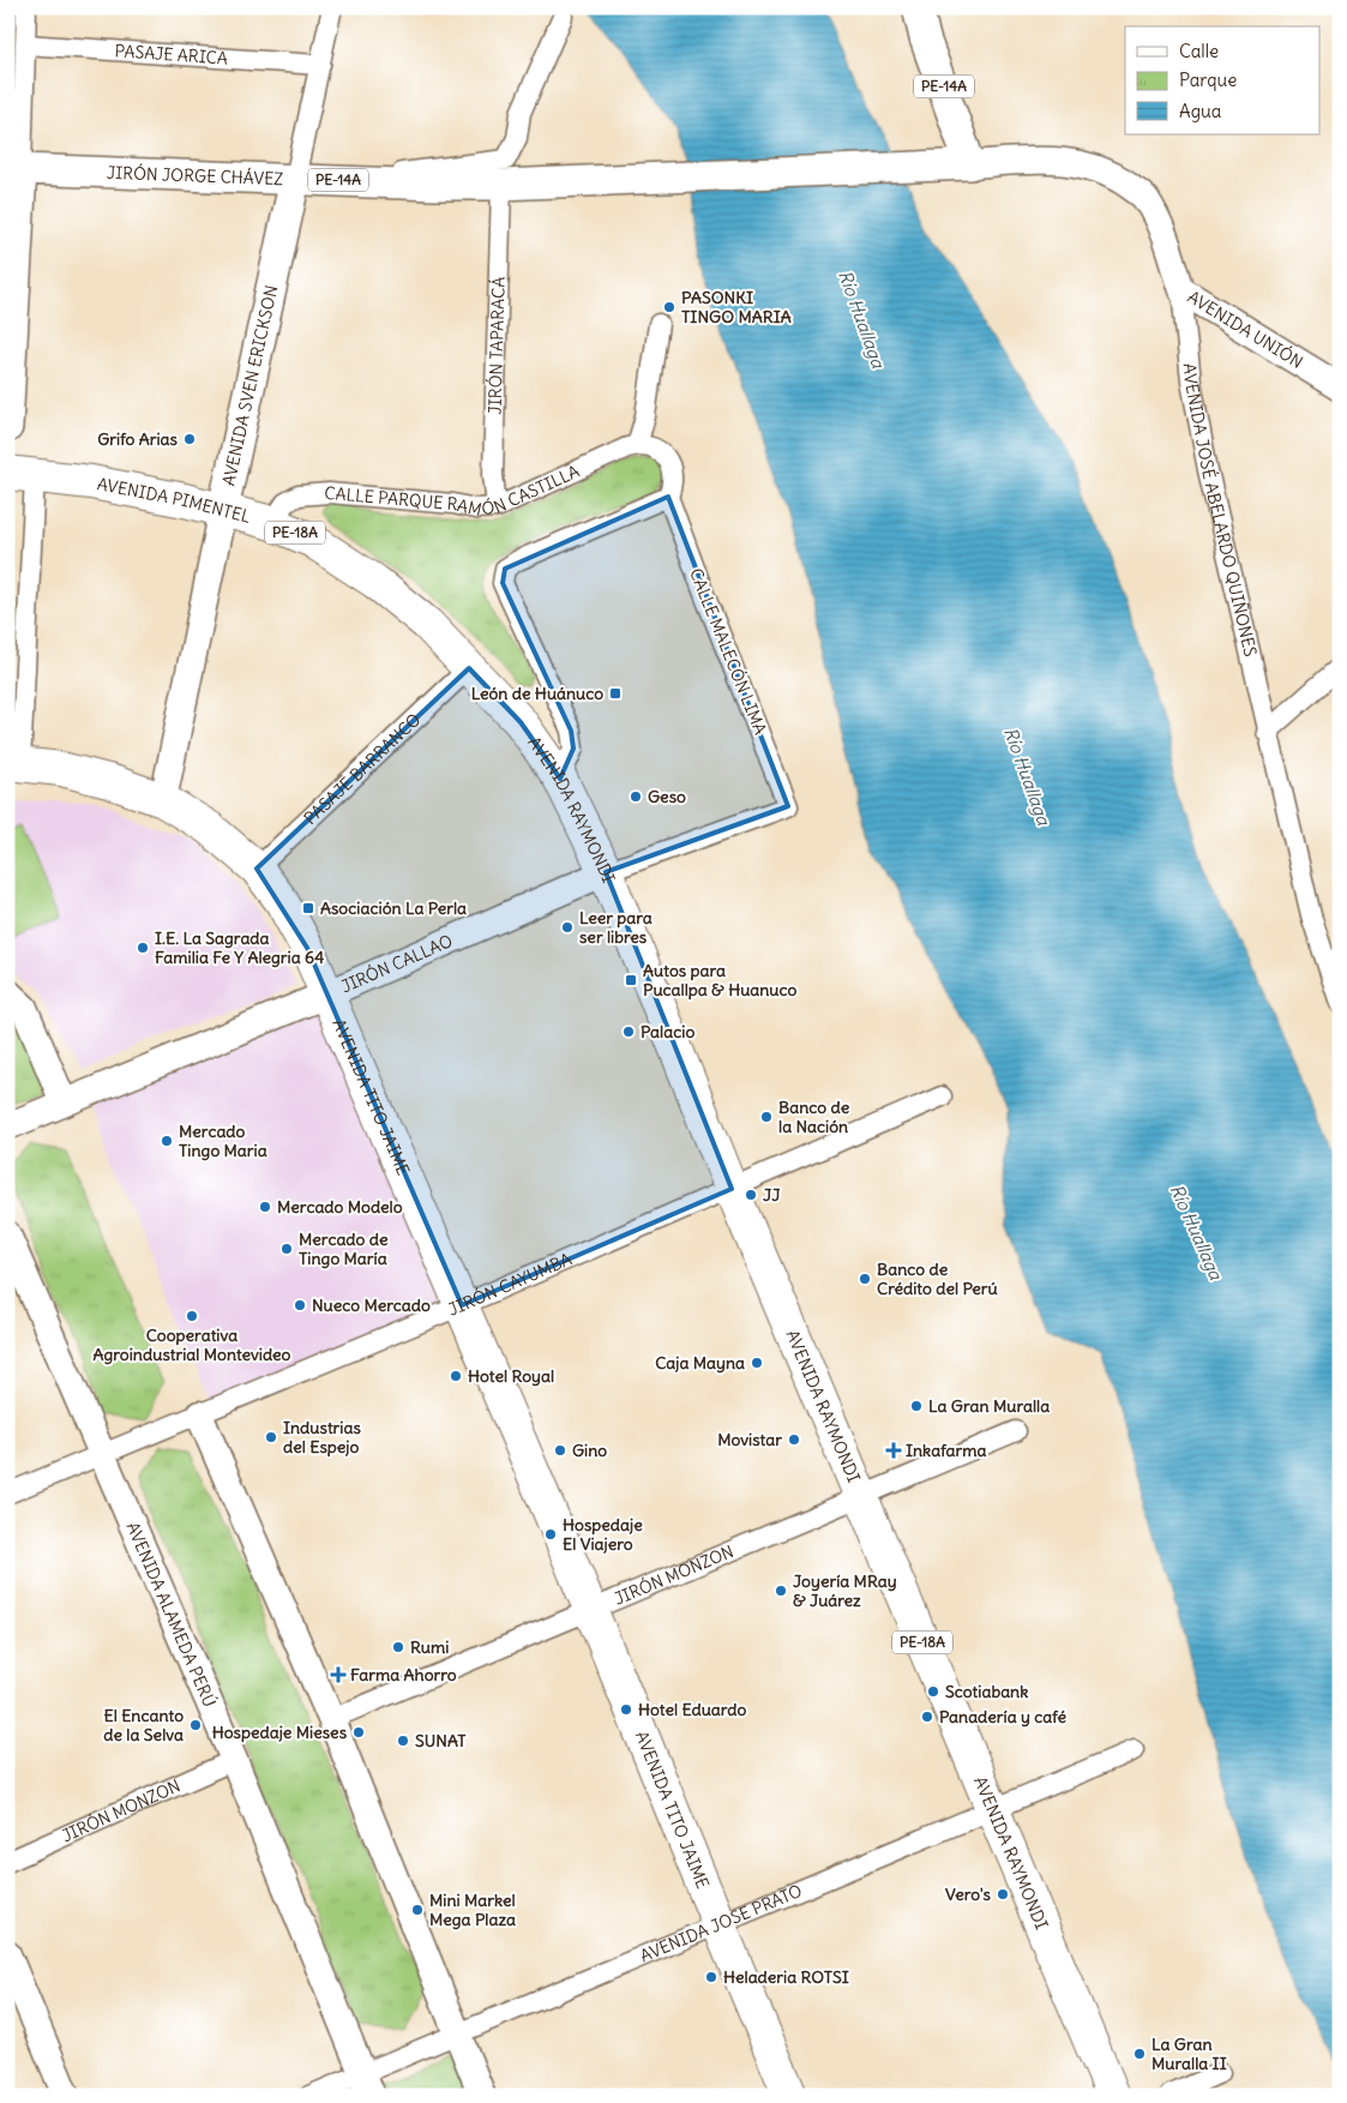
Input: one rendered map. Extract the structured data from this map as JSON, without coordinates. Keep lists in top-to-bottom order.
{
  "streets": {
    "highway": [
      "AVENIDA PIMENTEL",
      "PE-18A",
      "AVENIDA RAYMONDI",
      "AVENIDA TITO JAIME"
    ],
    "main road": ["PE-14A", "JIRÓN JORGE CHÁVEZ", "AVENIDA SVEN ERICKSON"],
    "street": [
      "PASAJE ARICA",
      "AVENIDA UNIÓN",
      "JIRÓN TAPARACÁ",
      "CALLE PARQUE RAMÓN CASTILLA",
      "AVENIDA JOSÉ ABELARDO QUIÑONES",
      "CALLE MALECÓN LIMA",
      "PASAJE BARRANCO",
      "JIRÓN CALLAO",
      "JIRÓN CAYUMBA",
      "JIRÓN MONZON",
      "AVENIDA ALAMEDA PERÚ",
      "AVENIDA JOSE PRATO"
    ]
  },
  "crossings": [
    ["PASAJE ARICA", "AVENIDA SVEN ERICKSON"],
    ["PE-14A", "JIRÓN JORGE CHÁVEZ"],
    ["PE-14A", "AVENIDA JOSÉ ABELARDO QUIÑONES"],
    ["JIRÓN JORGE CHÁVEZ", "JIRÓN TAPARACÁ"],
    ["JIRÓN JORGE CHÁVEZ", "AVENIDA SVEN ERICKSON"],
    ["JIRÓN JORGE CHÁVEZ", "AVENIDA JOSÉ ABELARDO QUIÑONES"],
    ["AVENIDA UNIÓN", "AVENIDA JOSÉ ABELARDO QUIÑONES"],
    ["JIRÓN TAPARACÁ", "CALLE PARQUE RAMÓN CASTILLA"],
    ["AVENIDA SVEN ERICKSON", "AVENIDA PIMENTEL"],
    ["AVENIDA SVEN ERICKSON", "AVENIDA TITO JAIME"],
    ["CALLE PARQUE RAMÓN CASTILLA", "AVENIDA PIMENTEL"],
    ["AVENIDA PIMENTEL", "PASAJE BARRANCO"],
    ["AVENIDA PIMENTEL", "AVENIDA RAYMONDI"],
    ["CALLE MALECÓN LIMA", "JIRÓN CALLAO"],
    ["PASAJE BARRANCO", "AVENIDA TITO JAIME"],
    ["AVENIDA RAYMONDI", "JIRÓN CALLAO"],
    ["AVENIDA RAYMONDI", "JIRÓN CAYUMBA"],
    ["AVENIDA RAYMONDI", "JIRÓN MONZON"],
    ["AVENIDA RAYMONDI", "AVENIDA JOSE PRATO"],
    ["JIRÓN CALLAO", "AVENIDA TITO JAIME"],
    ["AVENIDA TITO JAIME", "JIRÓN CAYUMBA"],
    ["AVENIDA TITO JAIME", "JIRÓN MONZON"],
    ["AVENIDA TITO JAIME", "AVENIDA JOSE PRATO"],
    ["JIRÓN CAYUMBA", "AVENIDA ALAMEDA PERÚ"],
    ["JIRÓN MONZON", "AVENIDA ALAMEDA PERÚ"],
    ["AVENIDA ALAMEDA PERÚ", "AVENIDA JOSE PRATO"]
  ],
  "water": ["Río Huallaga"],
  "places": {
    "other": [
      "PASONKI TINGO MARIA",
      "Grifo Arias",
      "Geso",
      "Leer para ser libres",
      "I.E. La Sagrada Familia Fe Y Alegria 64",
      "Palacio",
      "Banco de la Nación",
      "Mercado Tingo Maria",
      "JJ",
      "Mercado Modelo",
      "Mercado de Tingo María",
      "Banco de Crédito del Perú",
      "Nueco Mercado",
      "Cooperativa Agroindustrial Montevideo",
      "Caja Mayna",
      "Hotel Royal",
      "La Gran Muralla",
      "Industrias del Espejo",
      "Movistar",
      "Gino",
      "Hospedaje El Viajero",
      "Joyería MRay & Juárez",
      "Rumi",
      "Scotiabank",
      "Hotel Eduardo",
      "Panadería y café",
      "El Encanto de la Selva",
      "Hospedaje Mieses",
      "SUNAT",
      "Vero's",
      "Mini Markel Mega Plaza",
      "Heladeria ROTSI",
      "La Gran Muralla II"
    ],
    "transit": ["León de Huánuco", "Asociación La Perla", "Autos para Pucallpa & Huanuco"],
    "health": ["Inkafarma", "Farma Ahorro"]
  },
  "legend": ["Calle", "Parque", "Agua"]
}
